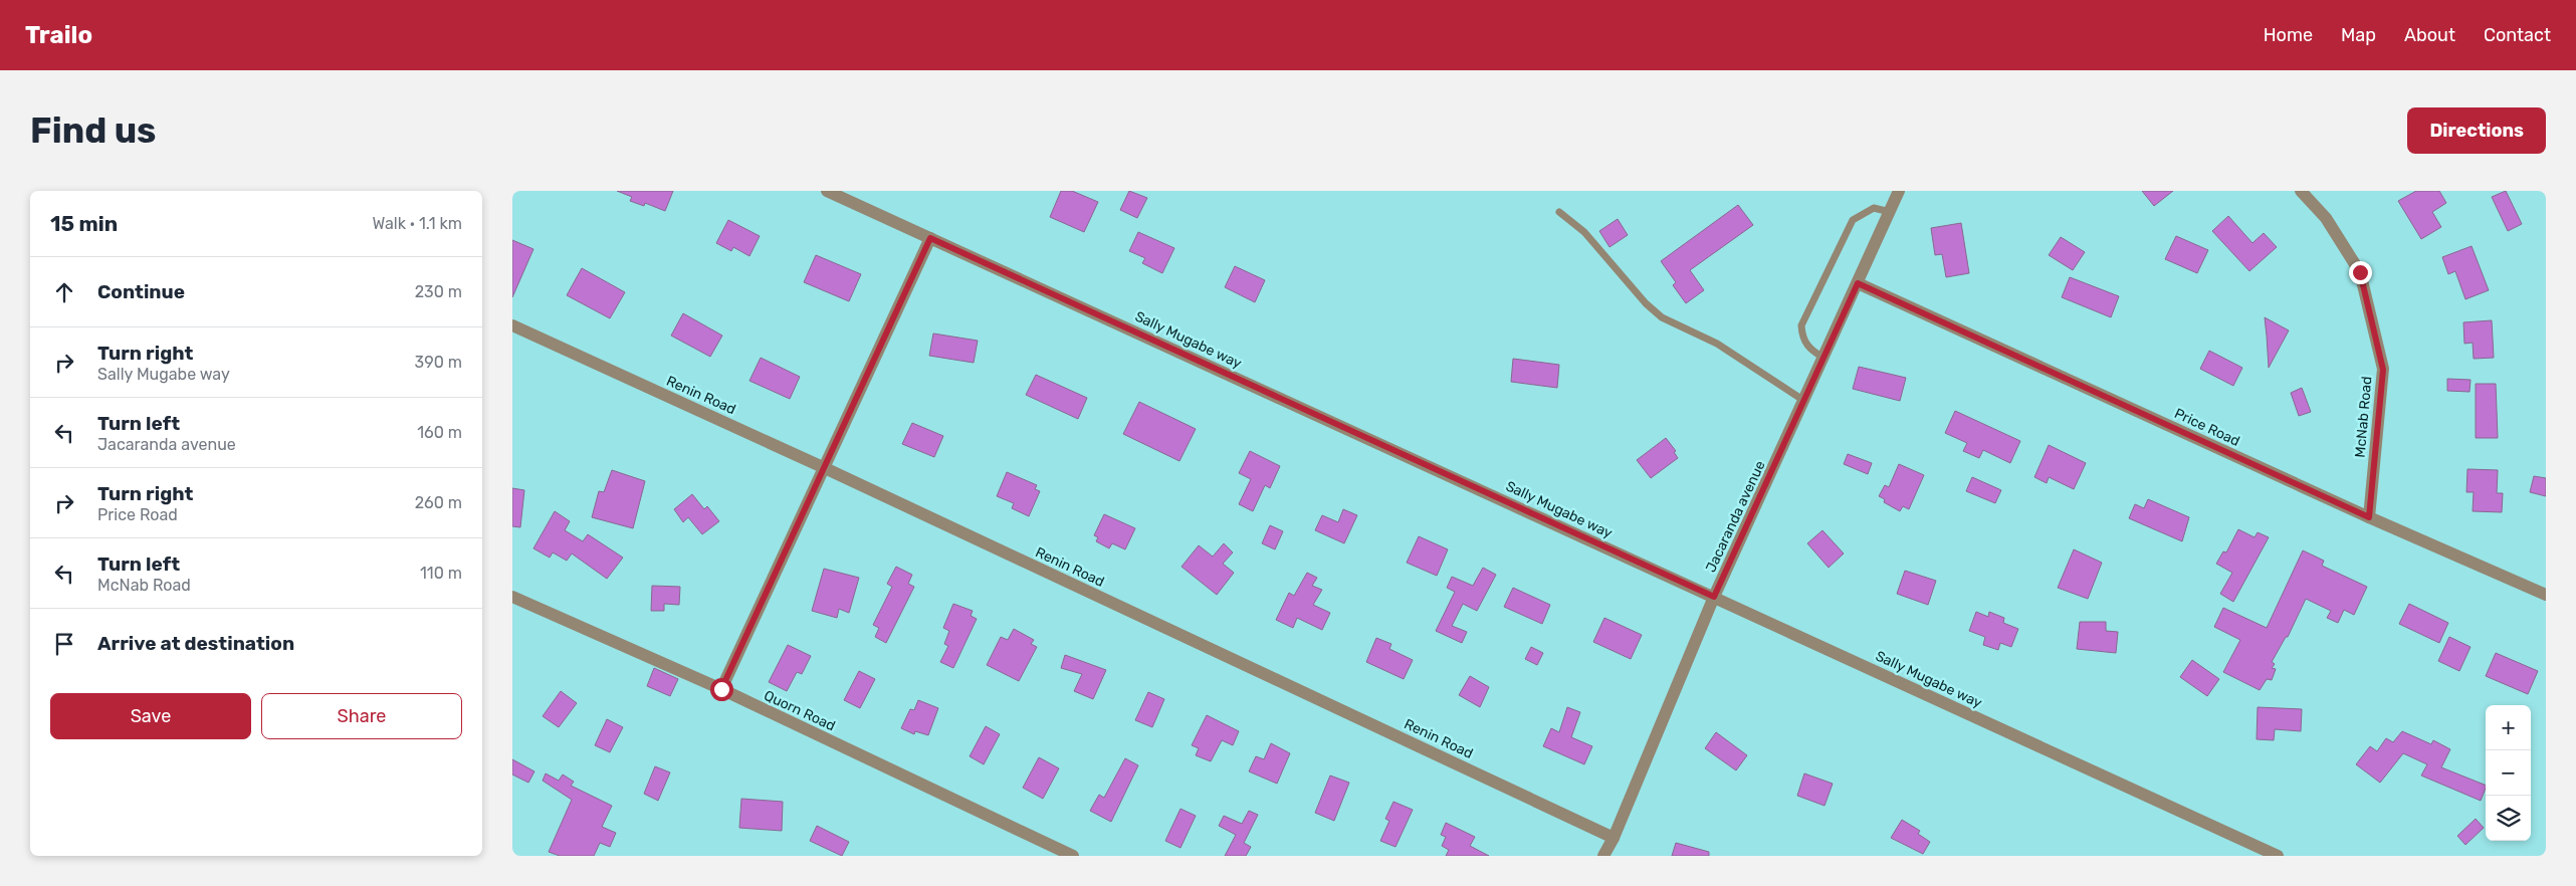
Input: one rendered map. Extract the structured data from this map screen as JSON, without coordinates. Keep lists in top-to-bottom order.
{
  "streets": {
    "street": [
      "Sally Mugabe way",
      "Renin Road",
      "McNab Road",
      "Price Road",
      "Jacaranda avenue",
      "Quorn Road"
    ]
  },
  "crossings": [
    ["Sally Mugabe way", "Jacaranda avenue"],
    ["Renin Road", "Jacaranda avenue"],
    ["McNab Road", "Price Road"],
    ["Price Road", "Jacaranda avenue"]
  ],
  "page": {
    "header": "Trailo",
    "nav": [
      "Home",
      "Map",
      "About",
      "Contact"
    ],
    "buttons": [
      "Directions",
      ["Save", "Share"]
    ],
    "title": "Find us",
    "heading": ["15 min", "Walk · 1.1 km"],
    "list": [
      ["Continue", "230 m"],
      ["Turn right", "Sally Mugabe way", "390 m"],
      ["Turn left", "Jacaranda avenue", "160 m"],
      ["Turn right", "Price Road", "260 m"],
      ["Turn left", "McNab Road", "110 m"],
      "Arrive at destination"
    ],
    "map_buttons": ["+", "−"]
  }
}
